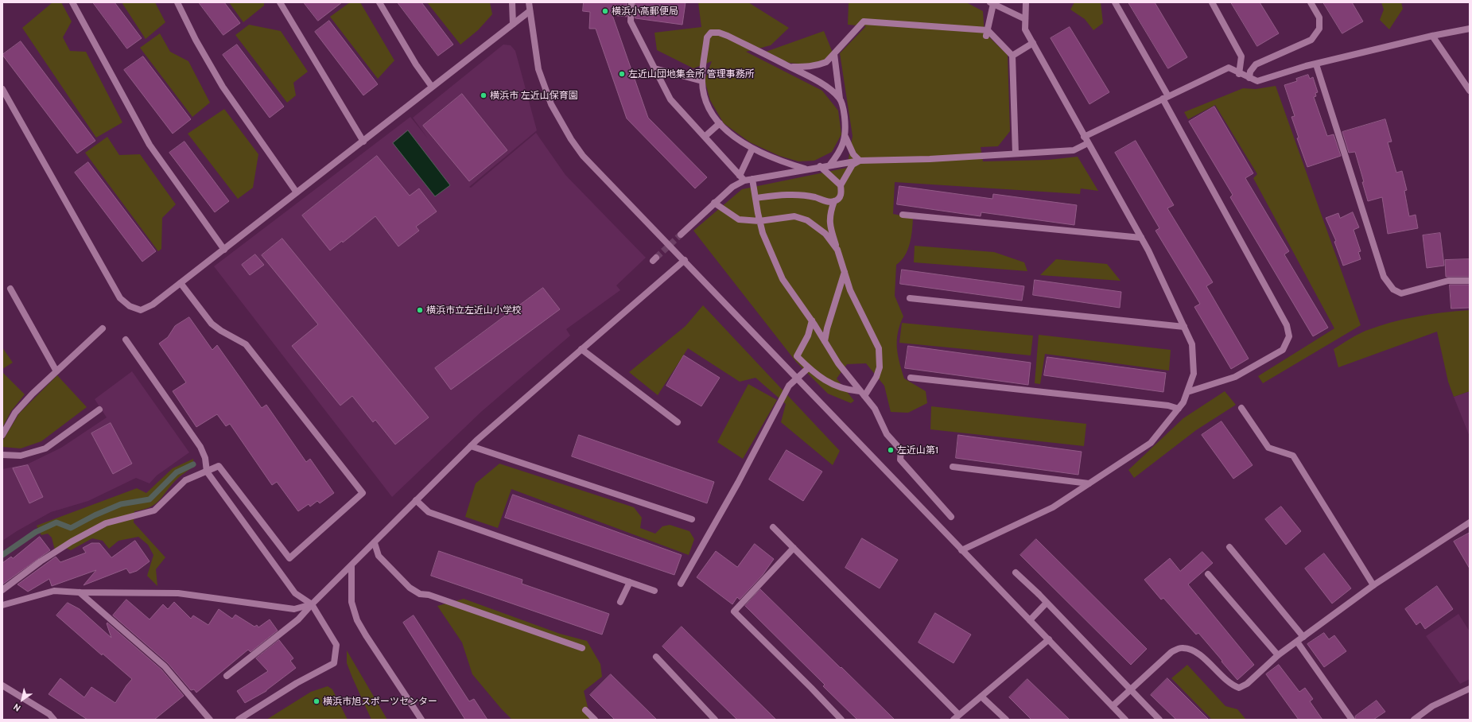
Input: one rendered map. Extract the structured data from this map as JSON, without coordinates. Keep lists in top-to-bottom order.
{
  "places": [
    "横浜小高郵便局",
    "左近山団地集会所 管理事務所",
    "横浜市 左近山保育園",
    "横浜市立左近山小学校",
    "左近山第1",
    "横浜市旭スポーツセンター"
  ],
  "north": "bottom left"
}
